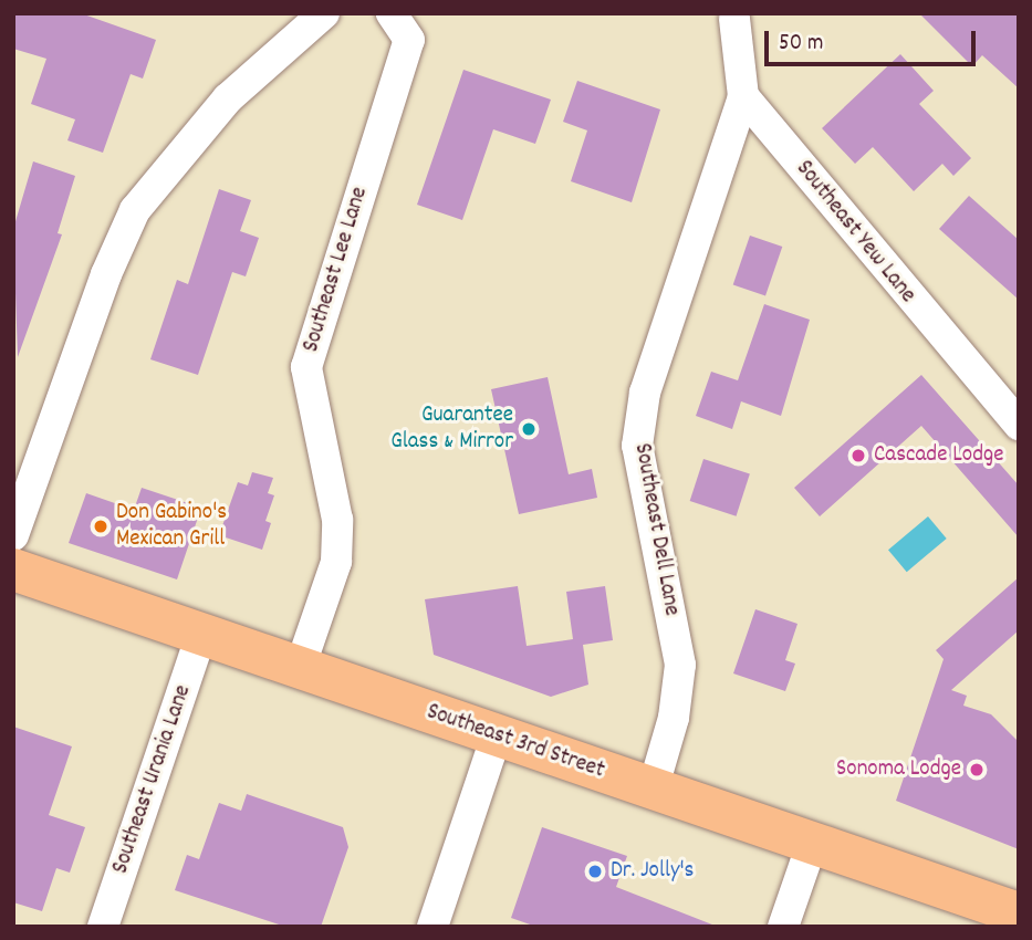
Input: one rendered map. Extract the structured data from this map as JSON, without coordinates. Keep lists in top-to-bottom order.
{
  "streets": {
    "main road": ["Southeast 3rd Street"],
    "street": [
      "Southeast Yew Lane",
      "Southeast Lee Lane",
      "Southeast Dell Lane",
      "Southeast Urania Lane"
    ]
  },
  "crossings": [
    ["Southeast Yew Lane", "Southeast Dell Lane"],
    ["Southeast Lee Lane", "Southeast 3rd Street"],
    ["Southeast Dell Lane", "Southeast 3rd Street"],
    ["Southeast 3rd Street", "Southeast Urania Lane"]
  ],
  "places": [
    "Guarantee Glass & Mirror",
    "Cascade Lodge",
    "Don Gabino's Mexican Grill",
    "Sonoma Lodge",
    "Dr. Jolly's"
  ],
  "scale_bar": "50 m"
}
